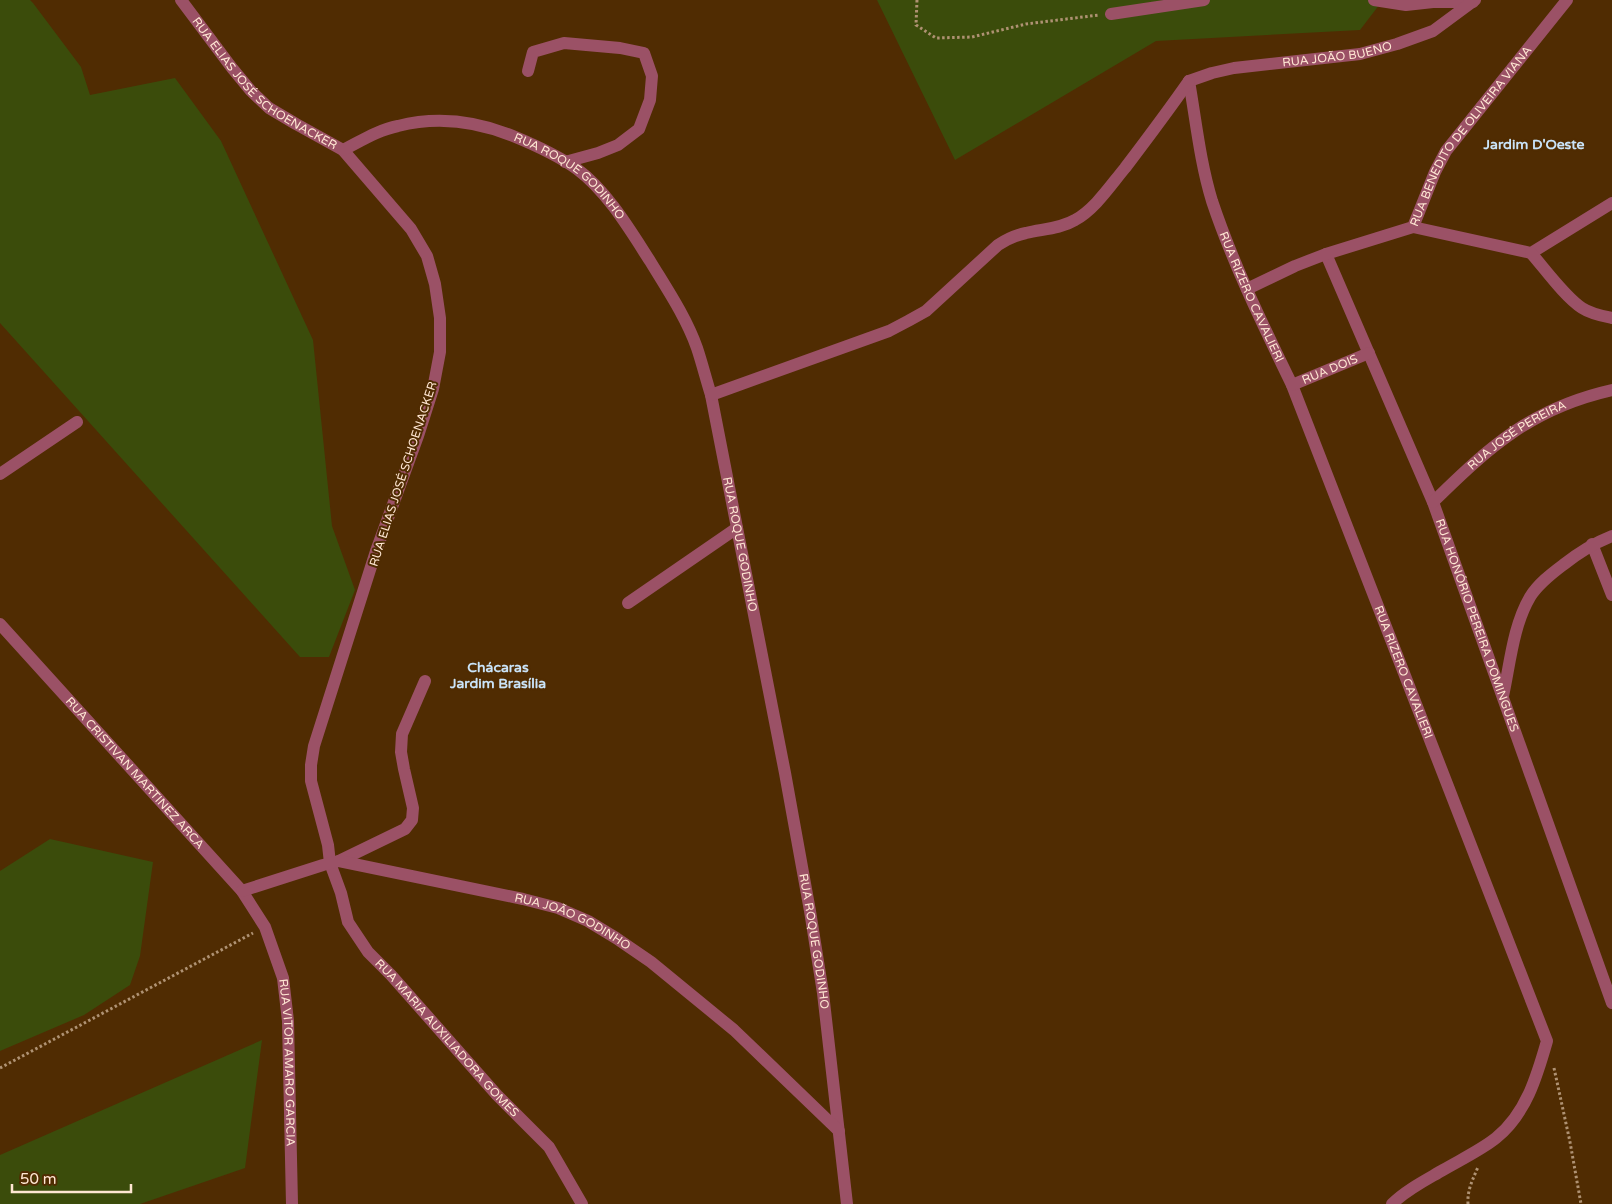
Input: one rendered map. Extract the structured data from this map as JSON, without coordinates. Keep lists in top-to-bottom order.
{
  "streets": {
    "street": [
      "RUA JOÃO BUENO",
      "RUA ELIAS JOSÉ SCHOENACKER",
      "RUA BENEDITO DE OLIVEIRA VIANA",
      "RUA ROQUE GODINHO",
      "RUA RIZERO CAVALIERI",
      "RUA DOIS",
      "RUA JOSÉ PEREIRA",
      "RUA HONÓRIO PEREIRA DOMINGUES",
      "RUA CRISTIVAN MARTINEZ ARCA",
      "RUA JOÃO GODINHO",
      "RUA MARIA AUXILIADORA GOMES",
      "RUA VITOR AMARO GARCIA"
    ]
  },
  "crossings": [
    ["RUA JOÃO BUENO", "RUA RIZERO CAVALIERI"],
    ["RUA ELIAS JOSÉ SCHOENACKER", "RUA ROQUE GODINHO"],
    ["RUA ELIAS JOSÉ SCHOENACKER", "RUA JOÃO GODINHO"],
    ["RUA ELIAS JOSÉ SCHOENACKER", "RUA MARIA AUXILIADORA GOMES"],
    ["RUA BENEDITO DE OLIVEIRA VIANA", "RUA RIZERO CAVALIERI"],
    ["RUA BENEDITO DE OLIVEIRA VIANA", "RUA HONÓRIO PEREIRA DOMINGUES"],
    ["RUA ROQUE GODINHO", "RUA JOÃO GODINHO"],
    ["RUA RIZERO CAVALIERI", "RUA DOIS"],
    ["RUA DOIS", "RUA HONÓRIO PEREIRA DOMINGUES"],
    ["RUA JOSÉ PEREIRA", "RUA HONÓRIO PEREIRA DOMINGUES"],
    ["RUA CRISTIVAN MARTINEZ ARCA", "RUA JOÃO GODINHO"],
    ["RUA CRISTIVAN MARTINEZ ARCA", "RUA VITOR AMARO GARCIA"],
    ["RUA JOÃO GODINHO", "RUA MARIA AUXILIADORA GOMES"]
  ],
  "districts": ["Jardim D'Oeste", "Chácaras Jardim Brasília"],
  "scale_bar": "50 m"
}
